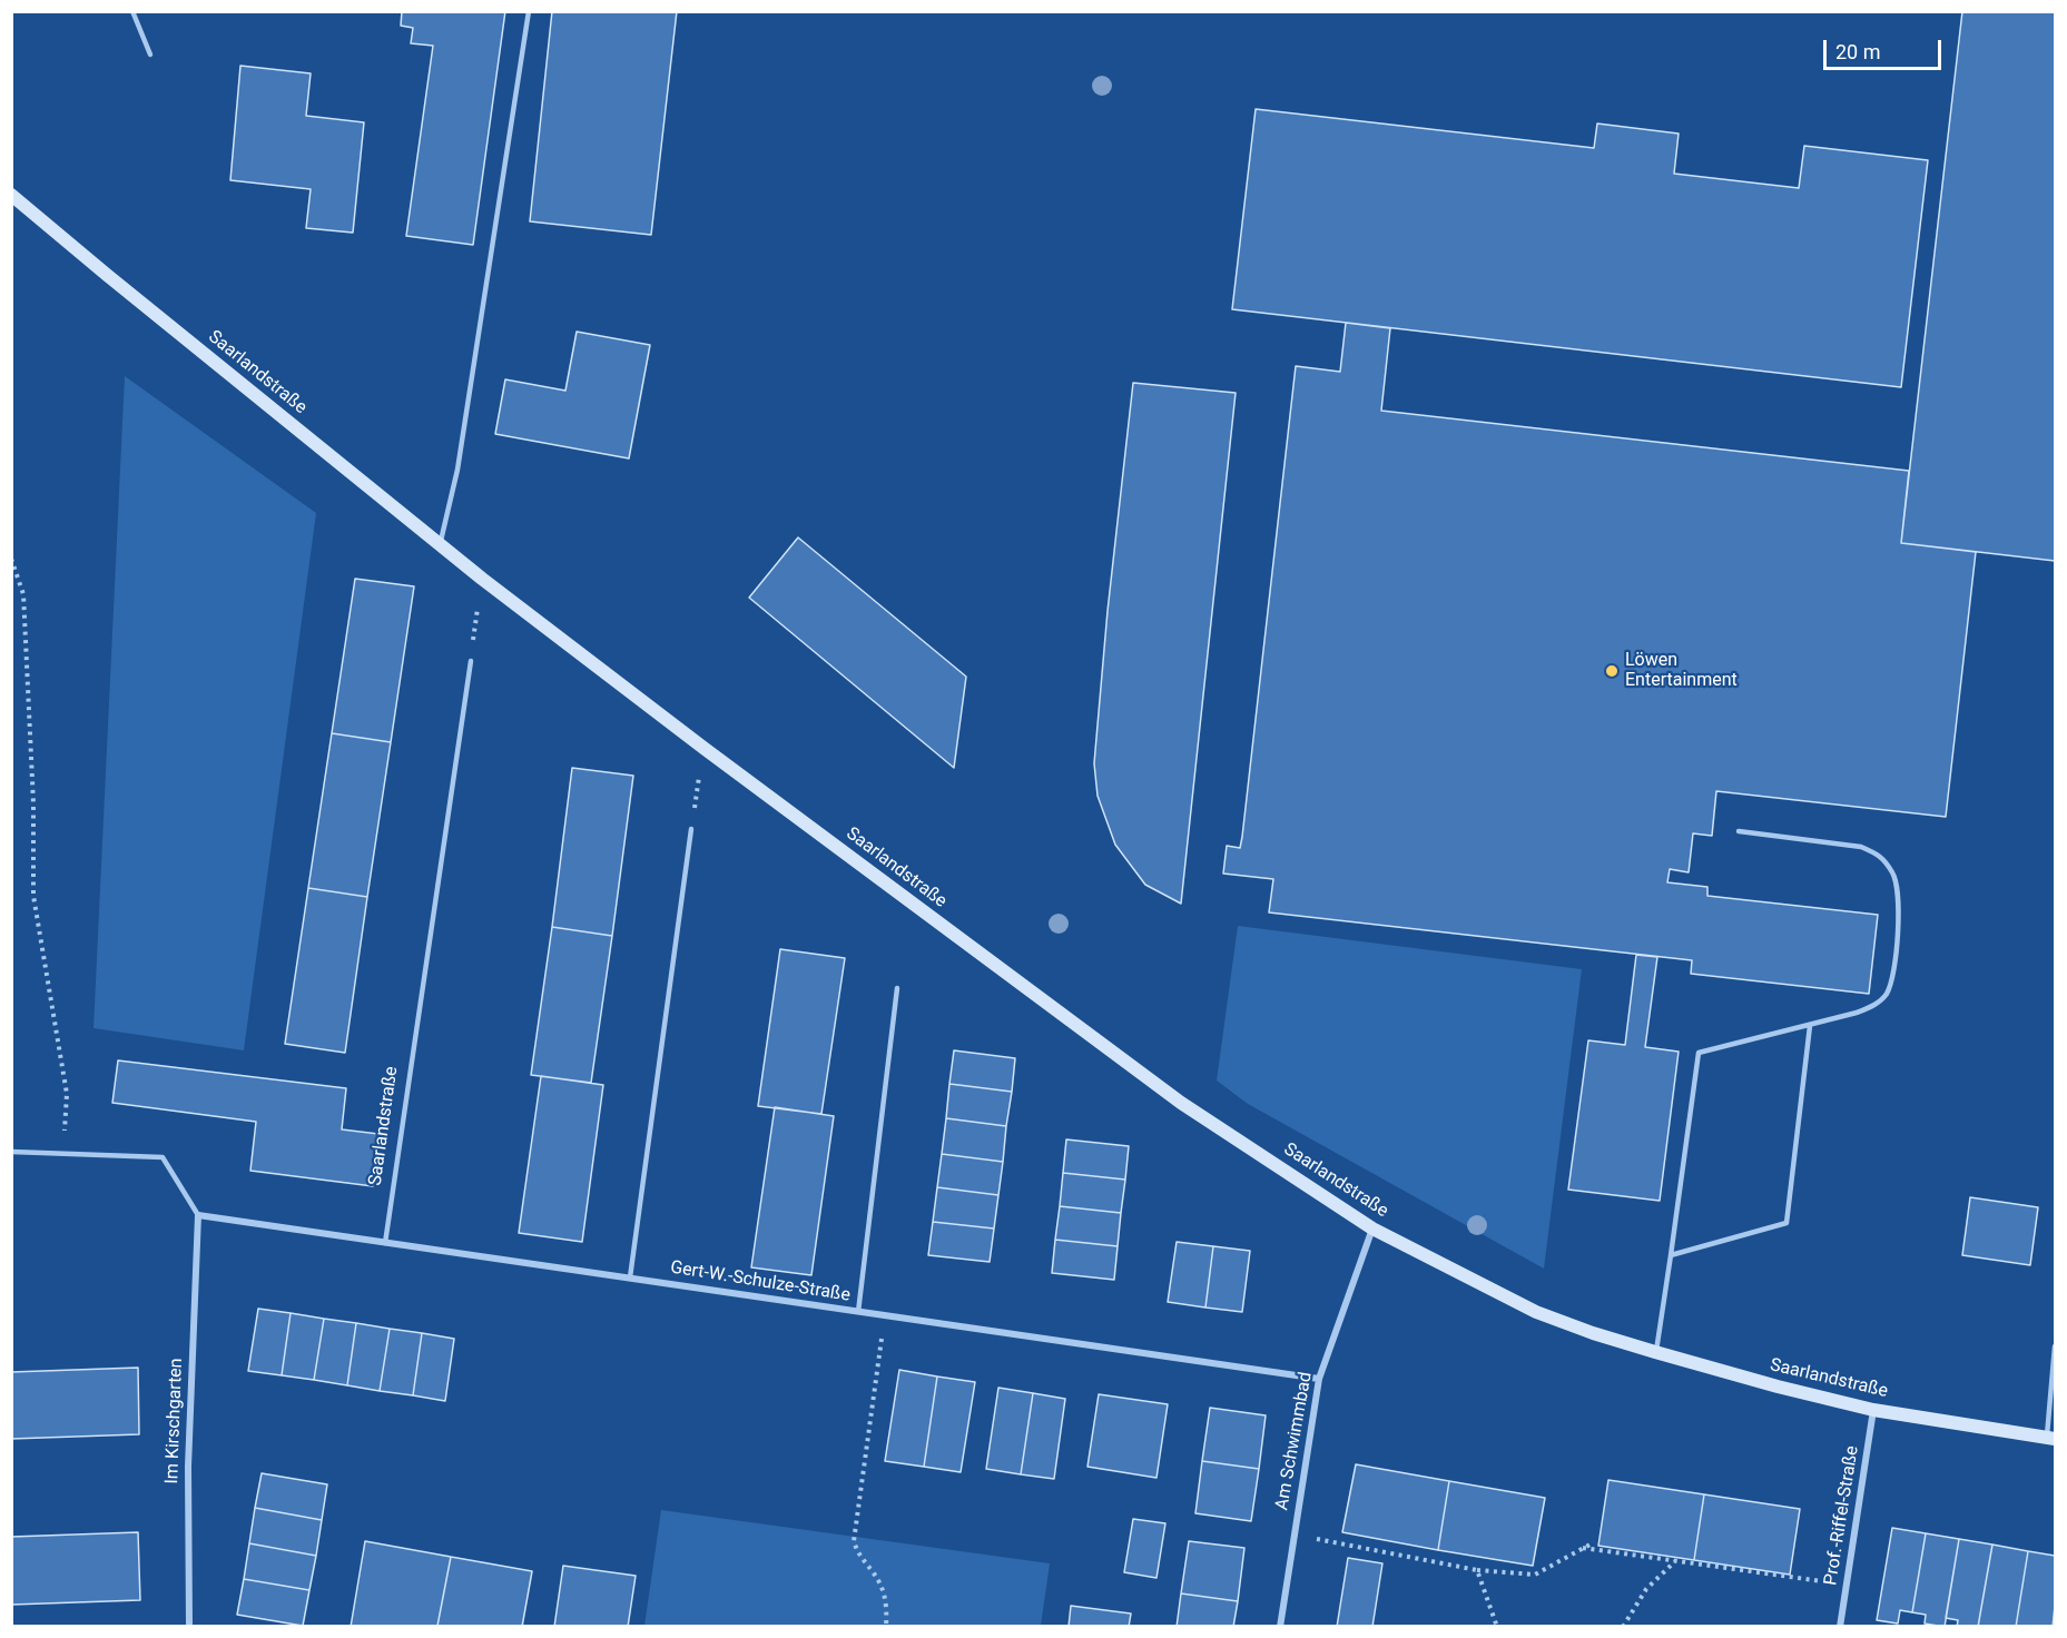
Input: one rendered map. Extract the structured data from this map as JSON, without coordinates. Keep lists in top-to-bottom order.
{
  "streets": {
    "main road": ["Saarlandstraße"],
    "street": [
      "Gert-W.-Schulze-Straße",
      "Im Kirschgarten",
      "Am Schwimmbad",
      "Prof.-Riffel-Straße"
    ]
  },
  "crossings": [
    ["Saarlandstraße", "Gert-W.-Schulze-Straße"],
    ["Saarlandstraße", "Am Schwimmbad"],
    ["Saarlandstraße", "Prof.-Riffel-Straße"],
    ["Gert-W.-Schulze-Straße", "Im Kirschgarten"],
    ["Gert-W.-Schulze-Straße", "Am Schwimmbad"]
  ],
  "places": ["Löwen Entertainment"],
  "scale_bar": "20 m"
}
